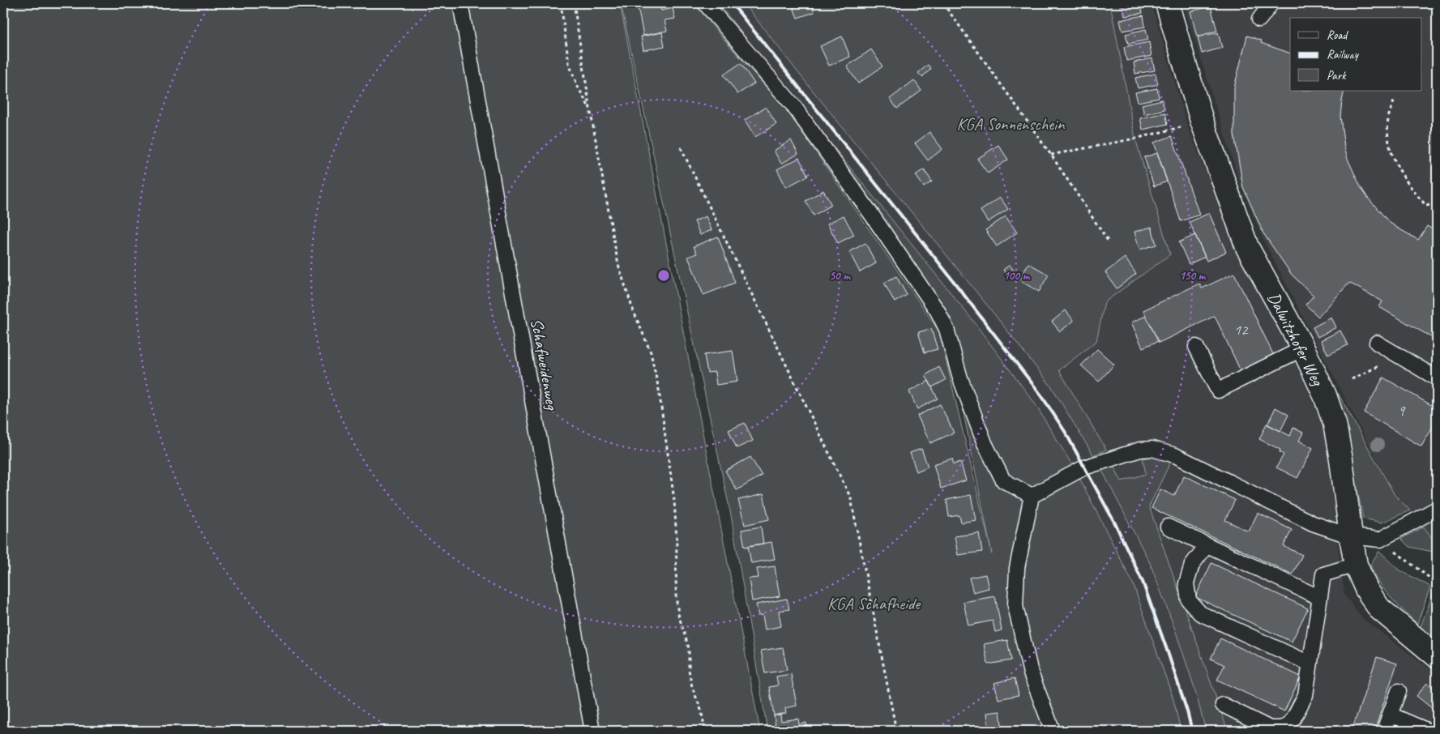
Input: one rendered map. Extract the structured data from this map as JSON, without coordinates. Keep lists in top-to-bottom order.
{
  "streets": {
    "street": ["Dalwitzhofer Weg"],
    "lane": ["Schafweidenweg"]
  },
  "parks": ["KGA Sonnenschein", "KGA Schafheide"],
  "house_numbers": ["12", "9"],
  "legend": ["Road", "Railway", "Park"],
  "rings": ["50 m", "100 m", "150 m"]
}
